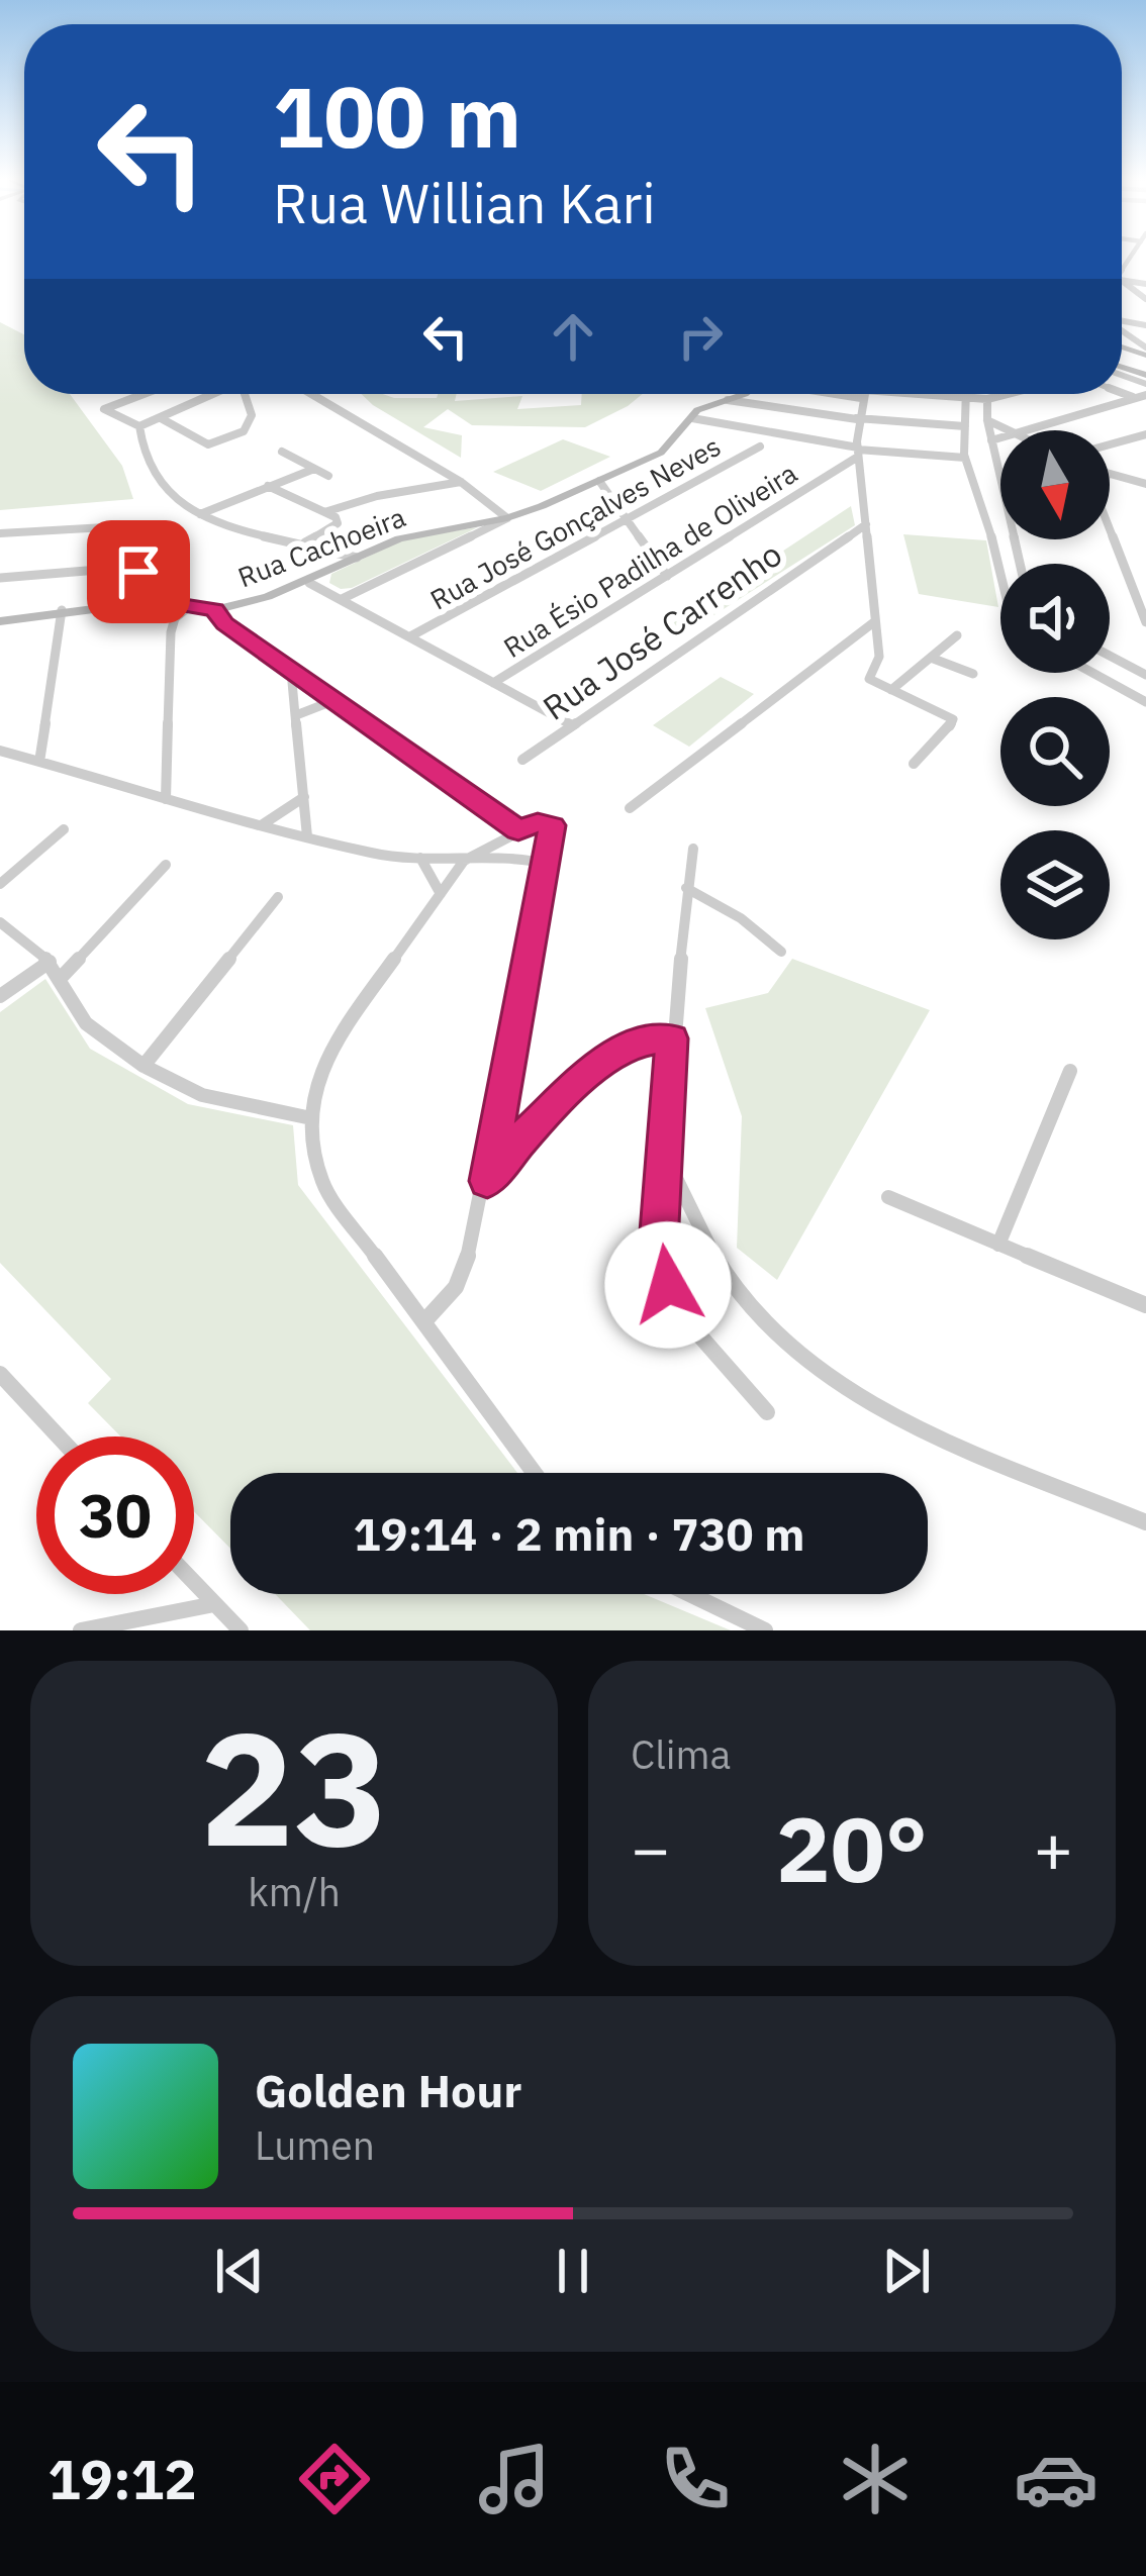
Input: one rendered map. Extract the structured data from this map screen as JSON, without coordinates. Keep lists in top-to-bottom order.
{
  "streets": {
    "main road": ["Rua Cachoeira"],
    "street": ["Rua José Gonçalves Neves", "Rua Ésio Padilha de Oliveira", "Rua José Carrenho"]
  },
  "north": "bottom",
  "page": {
    "turn": ["100 m", "Rua Willian Kari"],
    "limit": "30",
    "trip": "19:14 · 2 min · 730 m",
    "tile": [
      ["23", "km/h"],
      "Clima"
    ],
    "heat": ["−", "20°", "+"],
    "song": ["Golden Hour", "Lumen"],
    "tabs": "19:12"
  }
}
